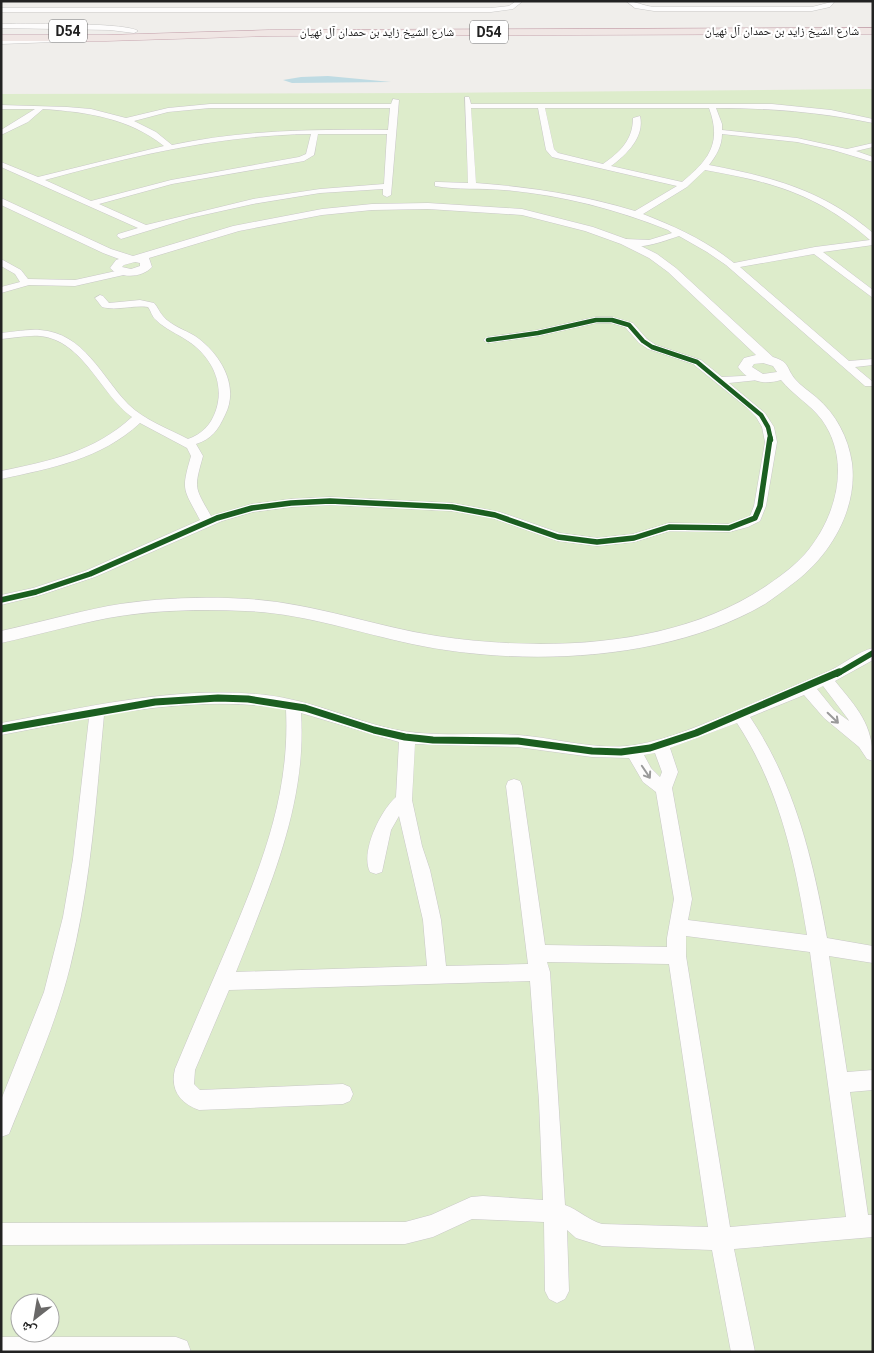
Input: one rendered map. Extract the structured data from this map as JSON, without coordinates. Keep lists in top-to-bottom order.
{
  "streets": {
    "highway": ["D54", "شارع الشيخ زايد بن حمدان آل نهيان"]
  },
  "north": "bottom left"
}
